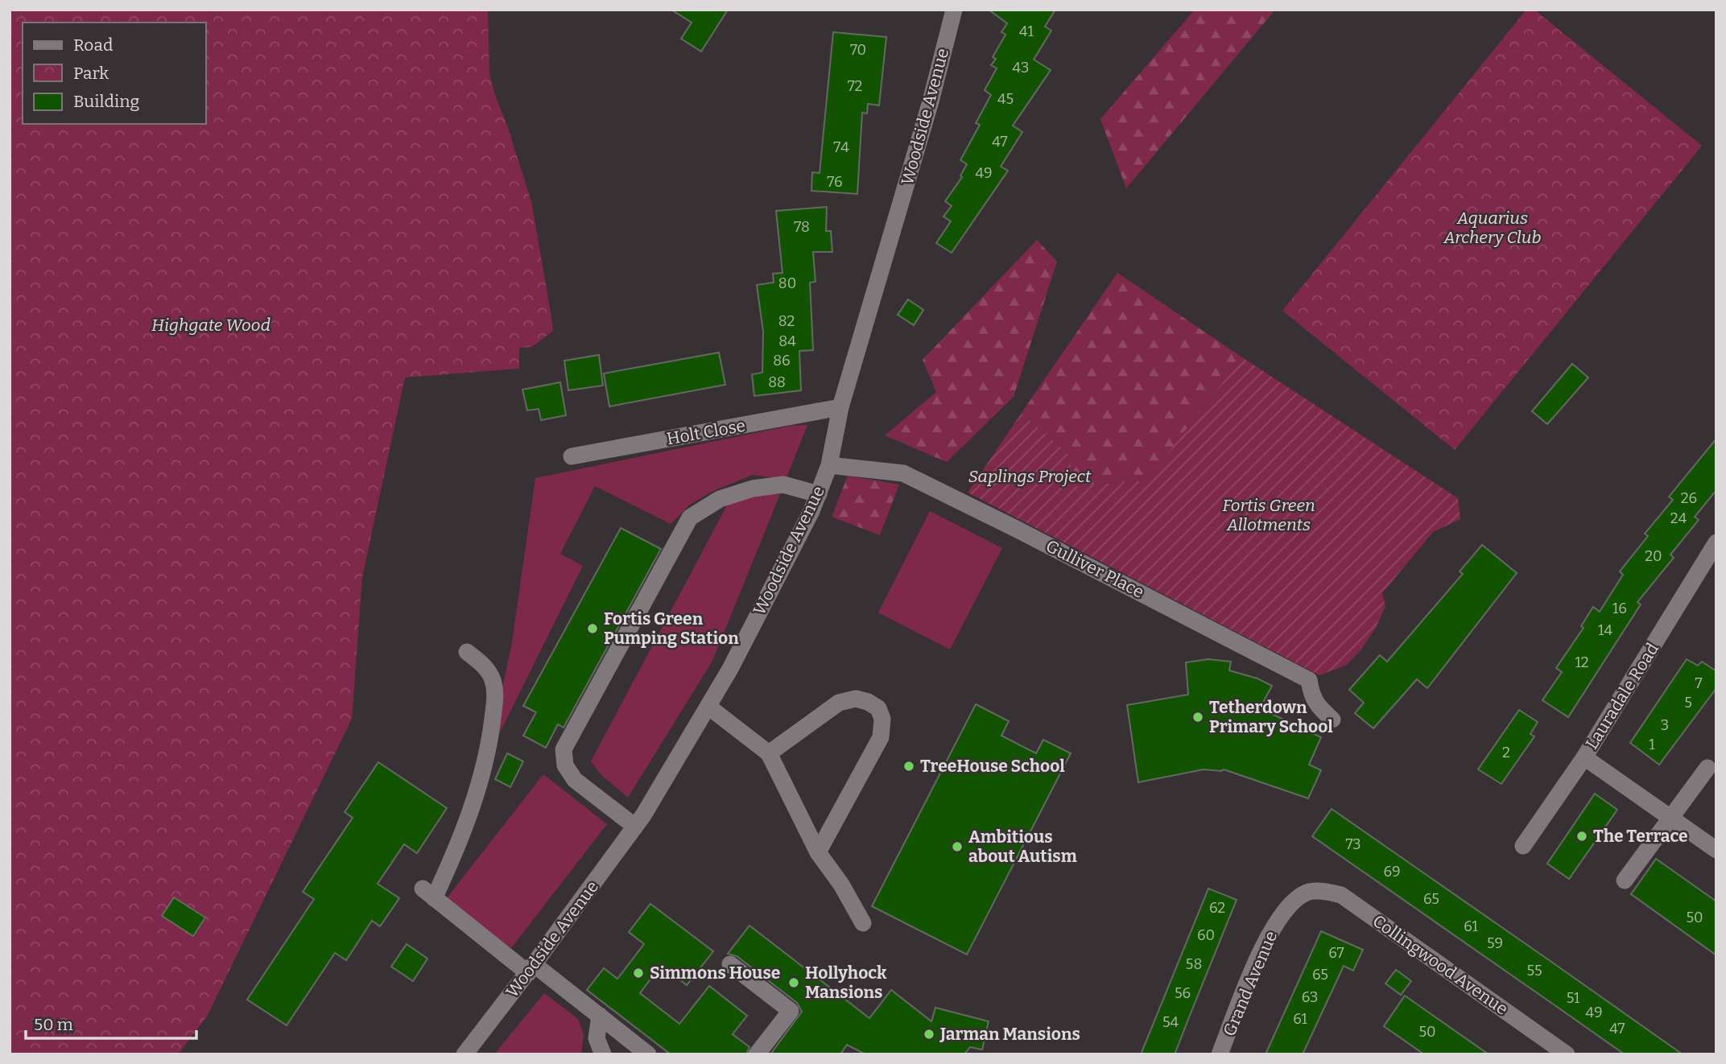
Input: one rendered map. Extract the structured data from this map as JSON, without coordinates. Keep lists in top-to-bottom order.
{
  "streets": {
    "street": [
      "Woodside Avenue",
      "Holt Close",
      "Gulliver Place",
      "Lauradale Road",
      "Collingwood Avenue",
      "Grand Avenue"
    ]
  },
  "crossings": [
    ["Woodside Avenue", "Holt Close"],
    ["Woodside Avenue", "Gulliver Place"],
    ["Collingwood Avenue", "Grand Avenue"]
  ],
  "parks": [
    "Aquarius Archery Club",
    "Highgate Wood",
    "Saplings Project",
    "Fortis Green Allotments"
  ],
  "places": [
    "Fortis Green Pumping Station",
    "Tetherdown Primary School",
    "TreeHouse School",
    "The Terrace",
    "Ambitious about Autism",
    "Simmons House",
    "Hollyhock Mansions",
    "Jarman Mansions"
  ],
  "house_numbers": [
    "41",
    "70",
    "43",
    "72",
    "45",
    "47",
    "74",
    "49",
    "76",
    "78",
    "80",
    "82",
    "84",
    "86",
    "88",
    "26",
    "24",
    "20",
    "16",
    "14",
    "12",
    "7",
    "5",
    "3",
    "1",
    "2",
    "73",
    "69",
    "65",
    "62",
    "50",
    "61",
    "60",
    "59",
    "67",
    "58",
    "55",
    "65",
    "56",
    "63",
    "51",
    "49",
    "61",
    "54",
    "47",
    "50"
  ],
  "legend": ["Road", "Park", "Building"],
  "scale_bar": "50 m"
}
